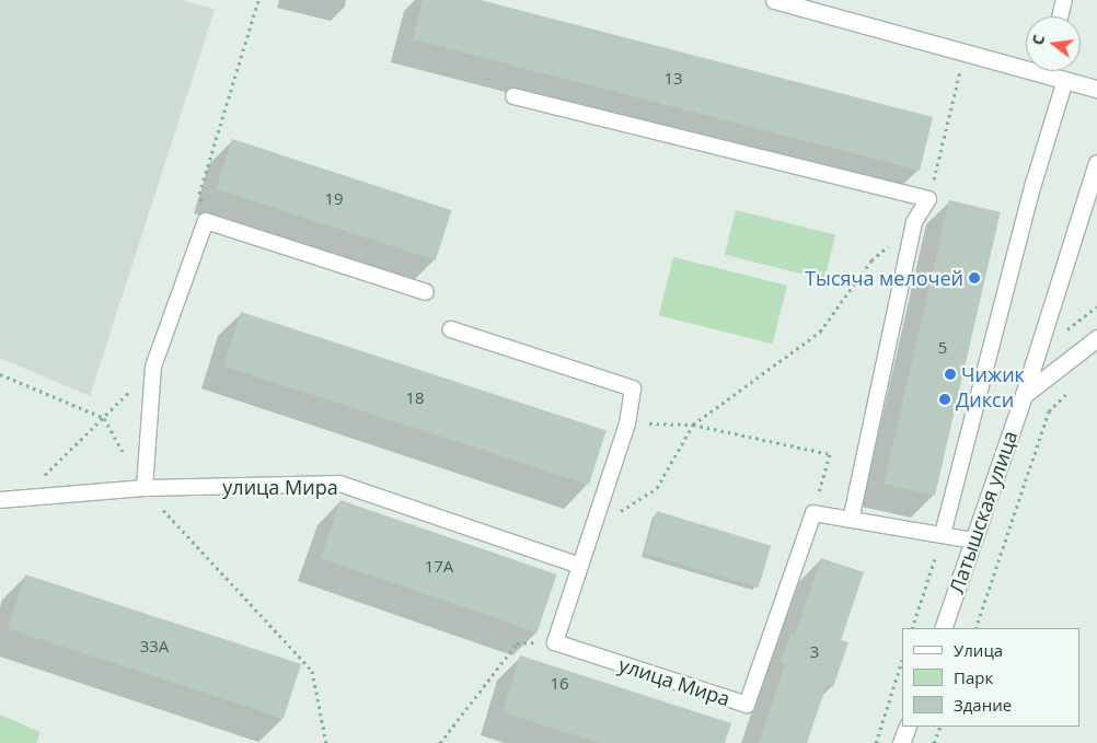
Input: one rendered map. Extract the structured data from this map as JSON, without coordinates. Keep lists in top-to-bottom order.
{
  "streets": {
    "street": ["Латышская улица"],
    "lane": ["улица Мира"]
  },
  "places": ["Тысяча мелочей", "Чижик", "Дикси"],
  "house_numbers": [
    "13",
    "19",
    "5",
    "18",
    "17А",
    "33А",
    "3",
    "16"
  ],
  "legend": ["Улица", "Парк", "Здание"],
  "north": "left"
}
